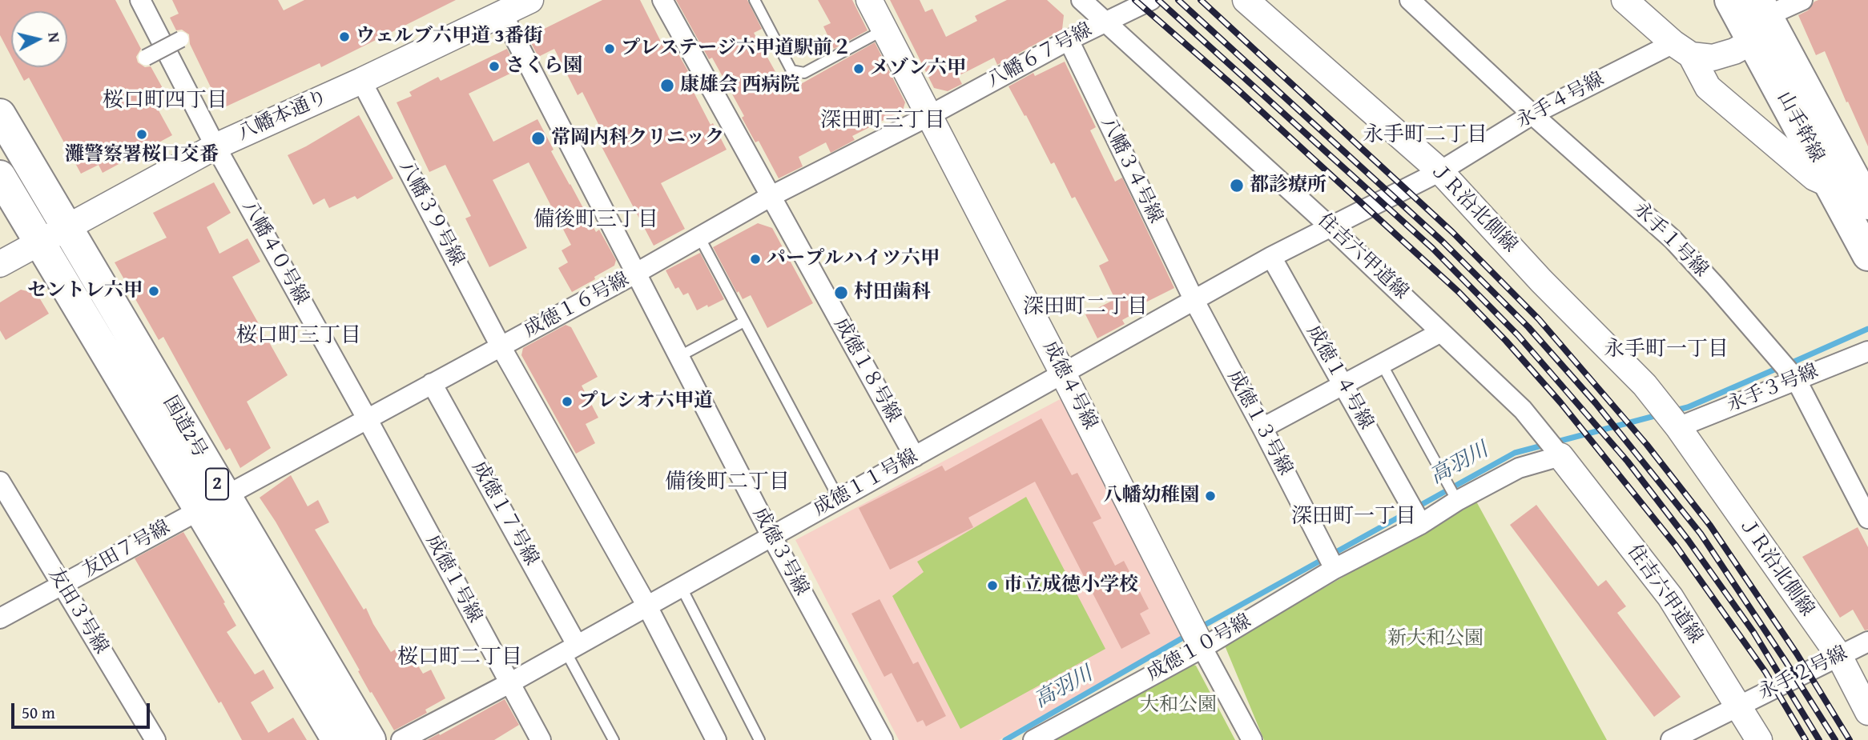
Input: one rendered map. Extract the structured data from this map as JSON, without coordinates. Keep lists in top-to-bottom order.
{
  "streets": {
    "main road": ["山手幹線", "国道2号", "2"],
    "street": [
      "八幡６７号線",
      "永手４号線",
      "八幡本通り",
      "八幡３４号線",
      "ＪＲ沿北側線",
      "八幡３９号線",
      "永手１号線",
      "八幡４０号線",
      "住吉六甲道線",
      "成徳１６号線",
      "成徳１８号線",
      "成徳１４号線",
      "成徳４号線",
      "永手３号線",
      "成徳１３号線",
      "成徳１１号線",
      "成徳１７号線",
      "友田７号線",
      "成徳３号線",
      "成徳１号線",
      "友田３号線",
      "成徳１０号線",
      "永手２号線"
    ]
  },
  "crossings": [
    ["八幡６７号線", "八幡３４号線"],
    ["八幡６７号線", "住吉六甲道線"],
    ["八幡６７号線", "成徳１６号線"],
    ["八幡６７号線", "成徳４号線"],
    ["永手４号線", "ＪＲ沿北側線"],
    ["永手４号線", "永手１号線"],
    ["永手４号線", "住吉六甲道線"],
    ["永手４号線", "成徳１１号線"],
    ["八幡本通り", "八幡３９号線"],
    ["八幡本通り", "八幡４０号線"],
    ["八幡本通り", "国道2号"],
    ["八幡本通り", "成徳３号線"],
    ["八幡３４号線", "成徳１３号線"],
    ["八幡３４号線", "成徳１１号線"],
    ["ＪＲ沿北側線", "永手３号線"],
    ["ＪＲ沿北側線", "永手２号線"],
    ["八幡３９号線", "成徳１６号線"],
    ["八幡３９号線", "成徳１１号線"],
    ["永手１号線", "永手３号線"],
    ["八幡４０号線", "成徳１６号線"],
    ["八幡４０号線", "成徳１号線"],
    ["住吉六甲道線", "成徳１１号線"],
    ["住吉六甲道線", "成徳１０号線"],
    ["住吉六甲道線", "永手２号線"],
    ["成徳１６号線", "成徳１８号線"],
    ["成徳１６号線", "成徳４号線"],
    ["成徳１６号線", "国道2号"],
    ["成徳１６号線", "成徳１７号線"],
    ["成徳１６号線", "友田７号線"],
    ["成徳１６号線", "成徳３号線"],
    ["成徳１６号線", "成徳１号線"],
    ["成徳１８号線", "成徳１１号線"],
    ["成徳１４号線", "成徳１１号線"],
    ["成徳１４号線", "成徳１０号線"],
    ["成徳４号線", "成徳１１号線"],
    ["成徳４号線", "成徳１０号線"],
    ["成徳１３号線", "成徳１１号線"],
    ["成徳１３号線", "成徳１０号線"],
    ["国道2号", "友田７号線"],
    ["成徳１１号線", "成徳１７号線"],
    ["成徳１１号線", "成徳３号線"],
    ["成徳１１号線", "成徳１号線"],
    ["友田７号線", "友田３号線"]
  ],
  "districts": [
    "桜口町四丁目",
    "深田町三丁目",
    "永手町二丁目",
    "備後町三丁目",
    "深田町二丁目",
    "桜口町三丁目",
    "永手町一丁目",
    "備後町二丁目",
    "深田町一丁目",
    "桜口町二丁目"
  ],
  "water": ["高羽川"],
  "parks": ["新大和公園", "大和公園"],
  "places": [
    "ウェルブ六甲道 3番街",
    "プレステージ六甲道駅前２",
    "さくら園",
    "メゾン六甲",
    "康雄会 西病院",
    "灘警察署桜口交番",
    "常岡内科クリニック",
    "都診療所",
    "パープルハイツ六甲",
    "セントレ六甲",
    "村田歯科",
    "プレシオ六甲道",
    "八幡幼稚園",
    "市立成徳小学校"
  ],
  "scale_bar": "50 m",
  "north": "right"
}
